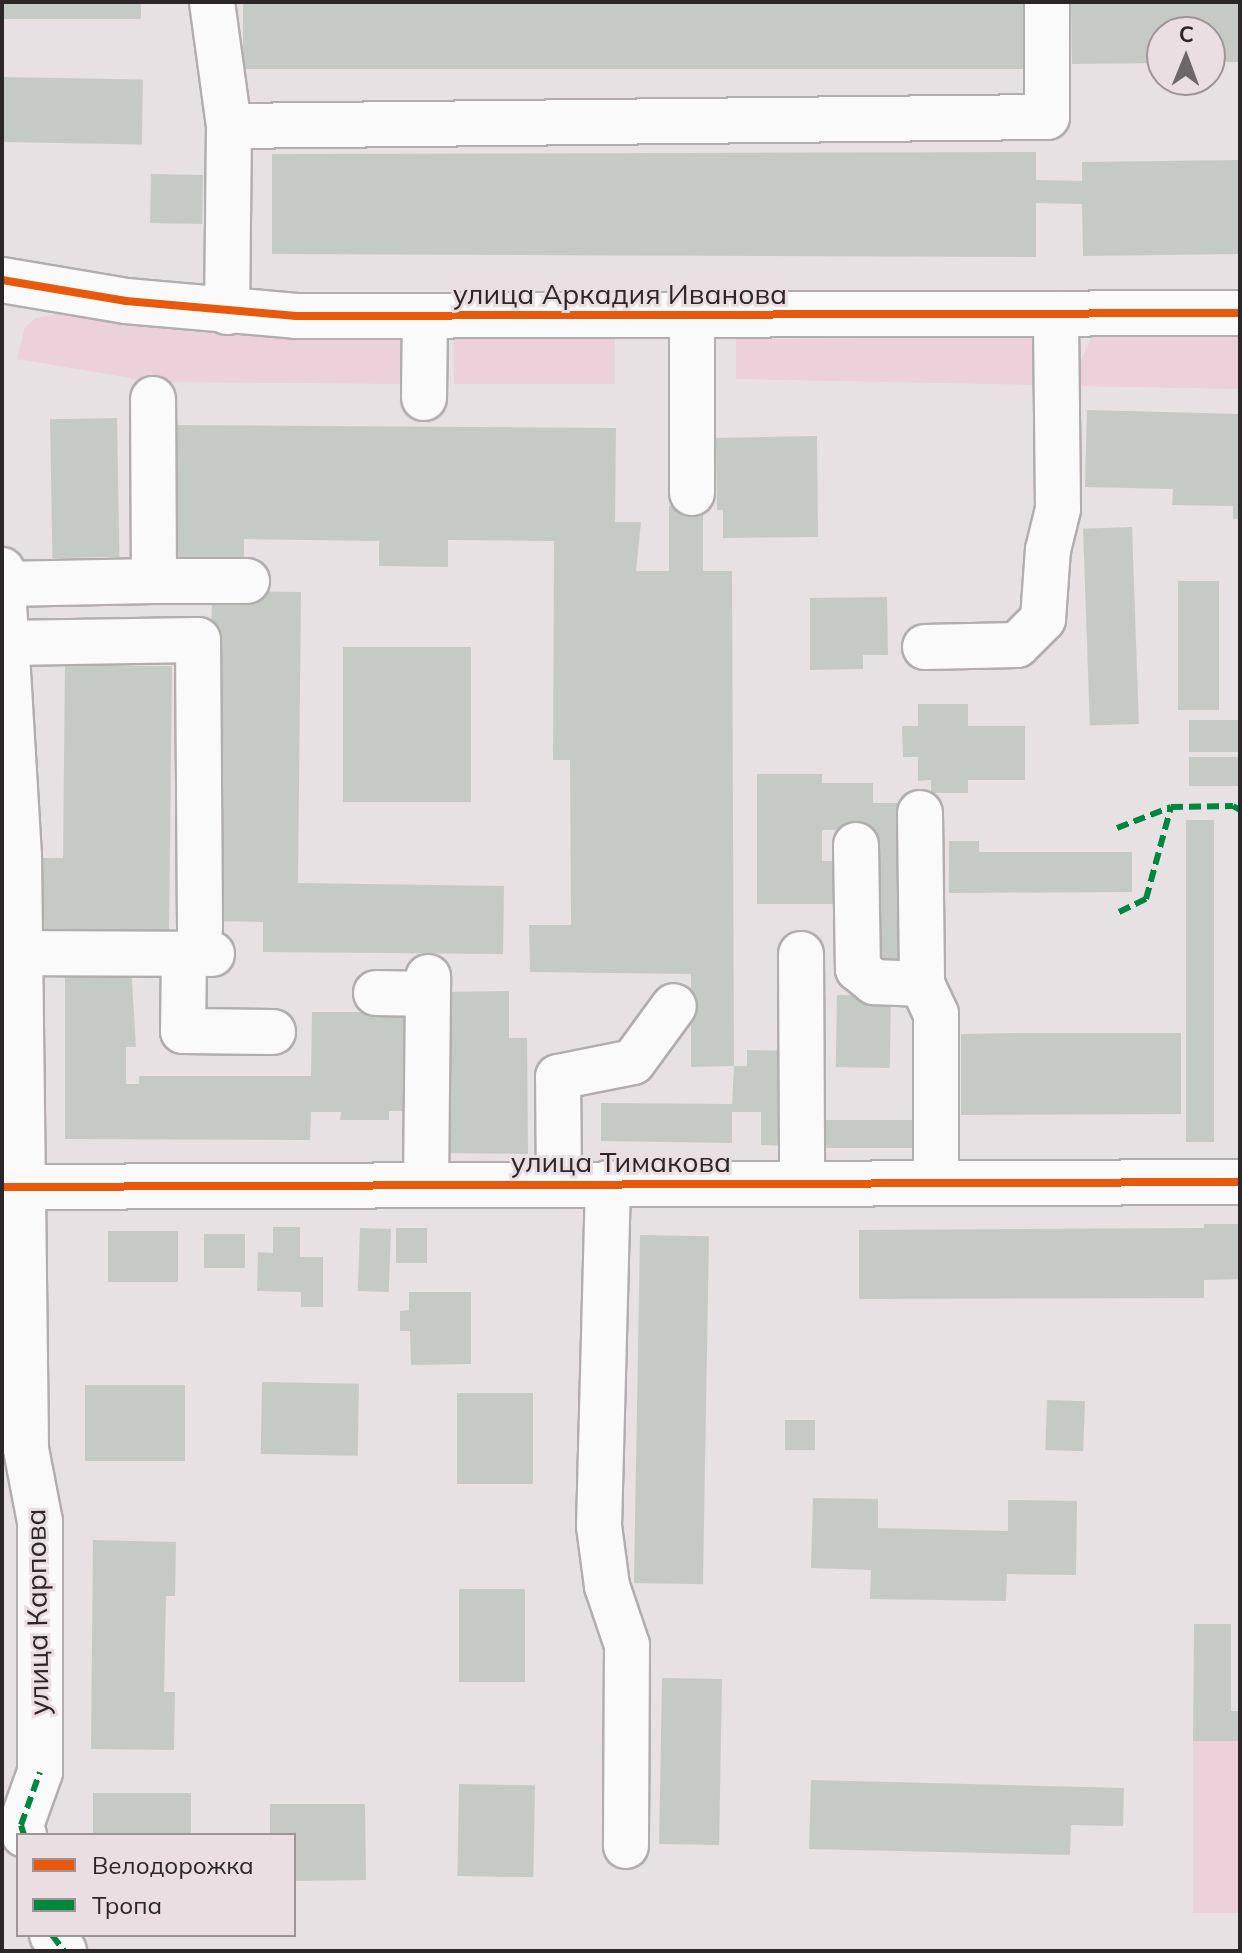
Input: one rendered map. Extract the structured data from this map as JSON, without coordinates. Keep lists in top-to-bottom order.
{
  "streets": {
    "street": ["улица Аркадия Иванова", "улица Тимакова", "улица Карпова"]
  },
  "crossings": [
    ["улица Тимакова", "улица Карпова"]
  ],
  "legend": ["Велодорожка", "Тропа"],
  "north": "top"
}
